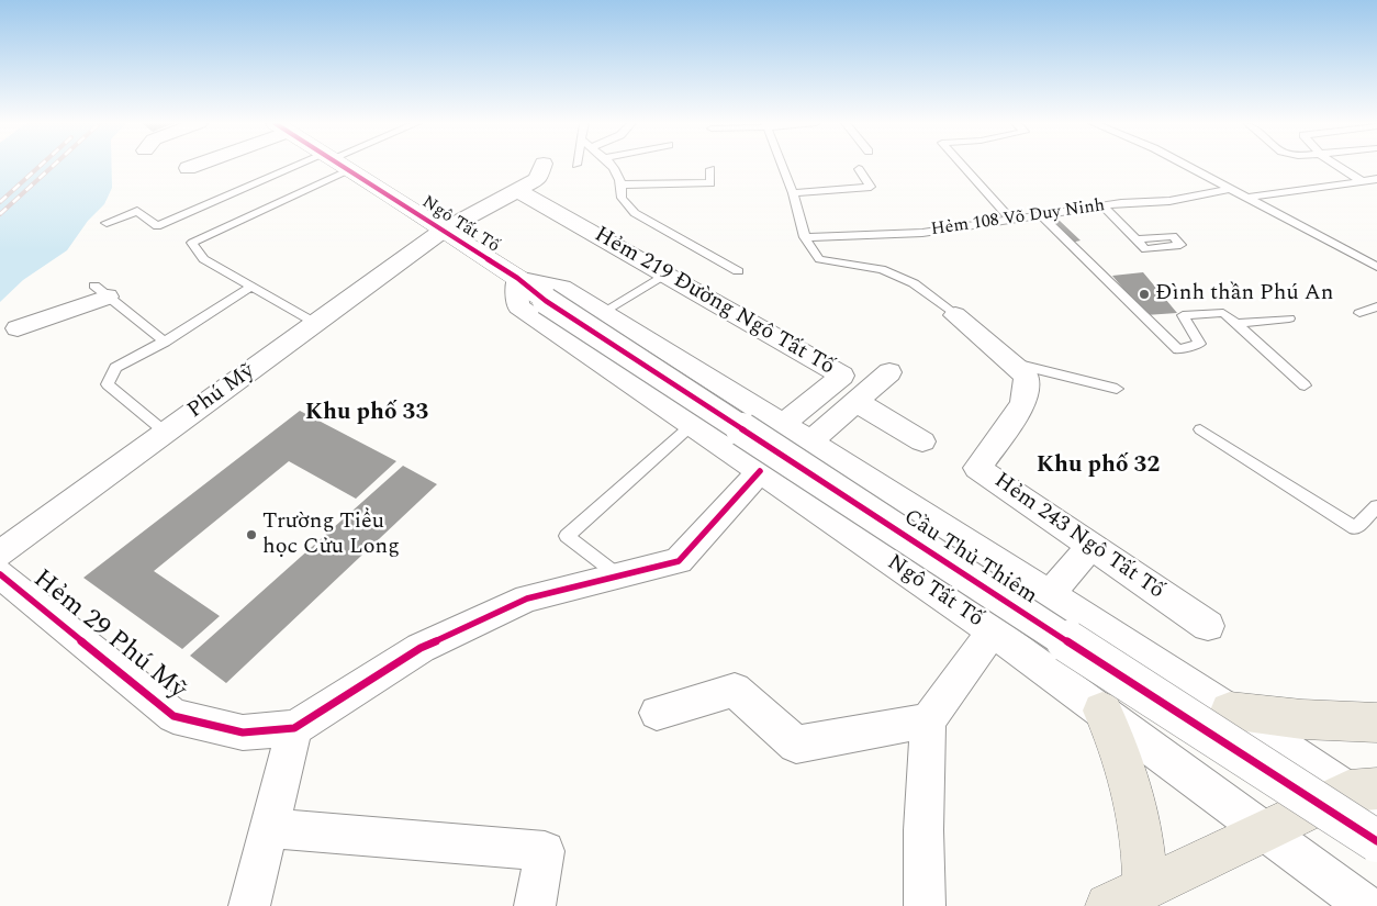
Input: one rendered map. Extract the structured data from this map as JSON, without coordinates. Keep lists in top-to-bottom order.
{
  "streets": {
    "street": [
      "Ngô Tất Tố",
      "Hẻm 219 Đường Ngô Tất Tố",
      "Phú Mỹ",
      "Hẻm 243 Ngô Tất Tố",
      "Cầu Thủ Thiêm",
      "Hẻm 29 Phú Mỹ"
    ],
    "lane": ["Hẻm 108 Võ Duy Ninh"]
  },
  "crossings": [
    ["Ngô Tất Tố", "Hẻm 219 Đường Ngô Tất Tố"],
    ["Ngô Tất Tố", "Phú Mỹ"],
    ["Ngô Tất Tố", "Cầu Thủ Thiêm"],
    ["Hẻm 219 Đường Ngô Tất Tố", "Phú Mỹ"]
  ],
  "districts": ["Khu phố 33", "Khu phố 32"],
  "places": ["Đình thần Phú An", "Trường Tiểu học Cửu Long"]
}
